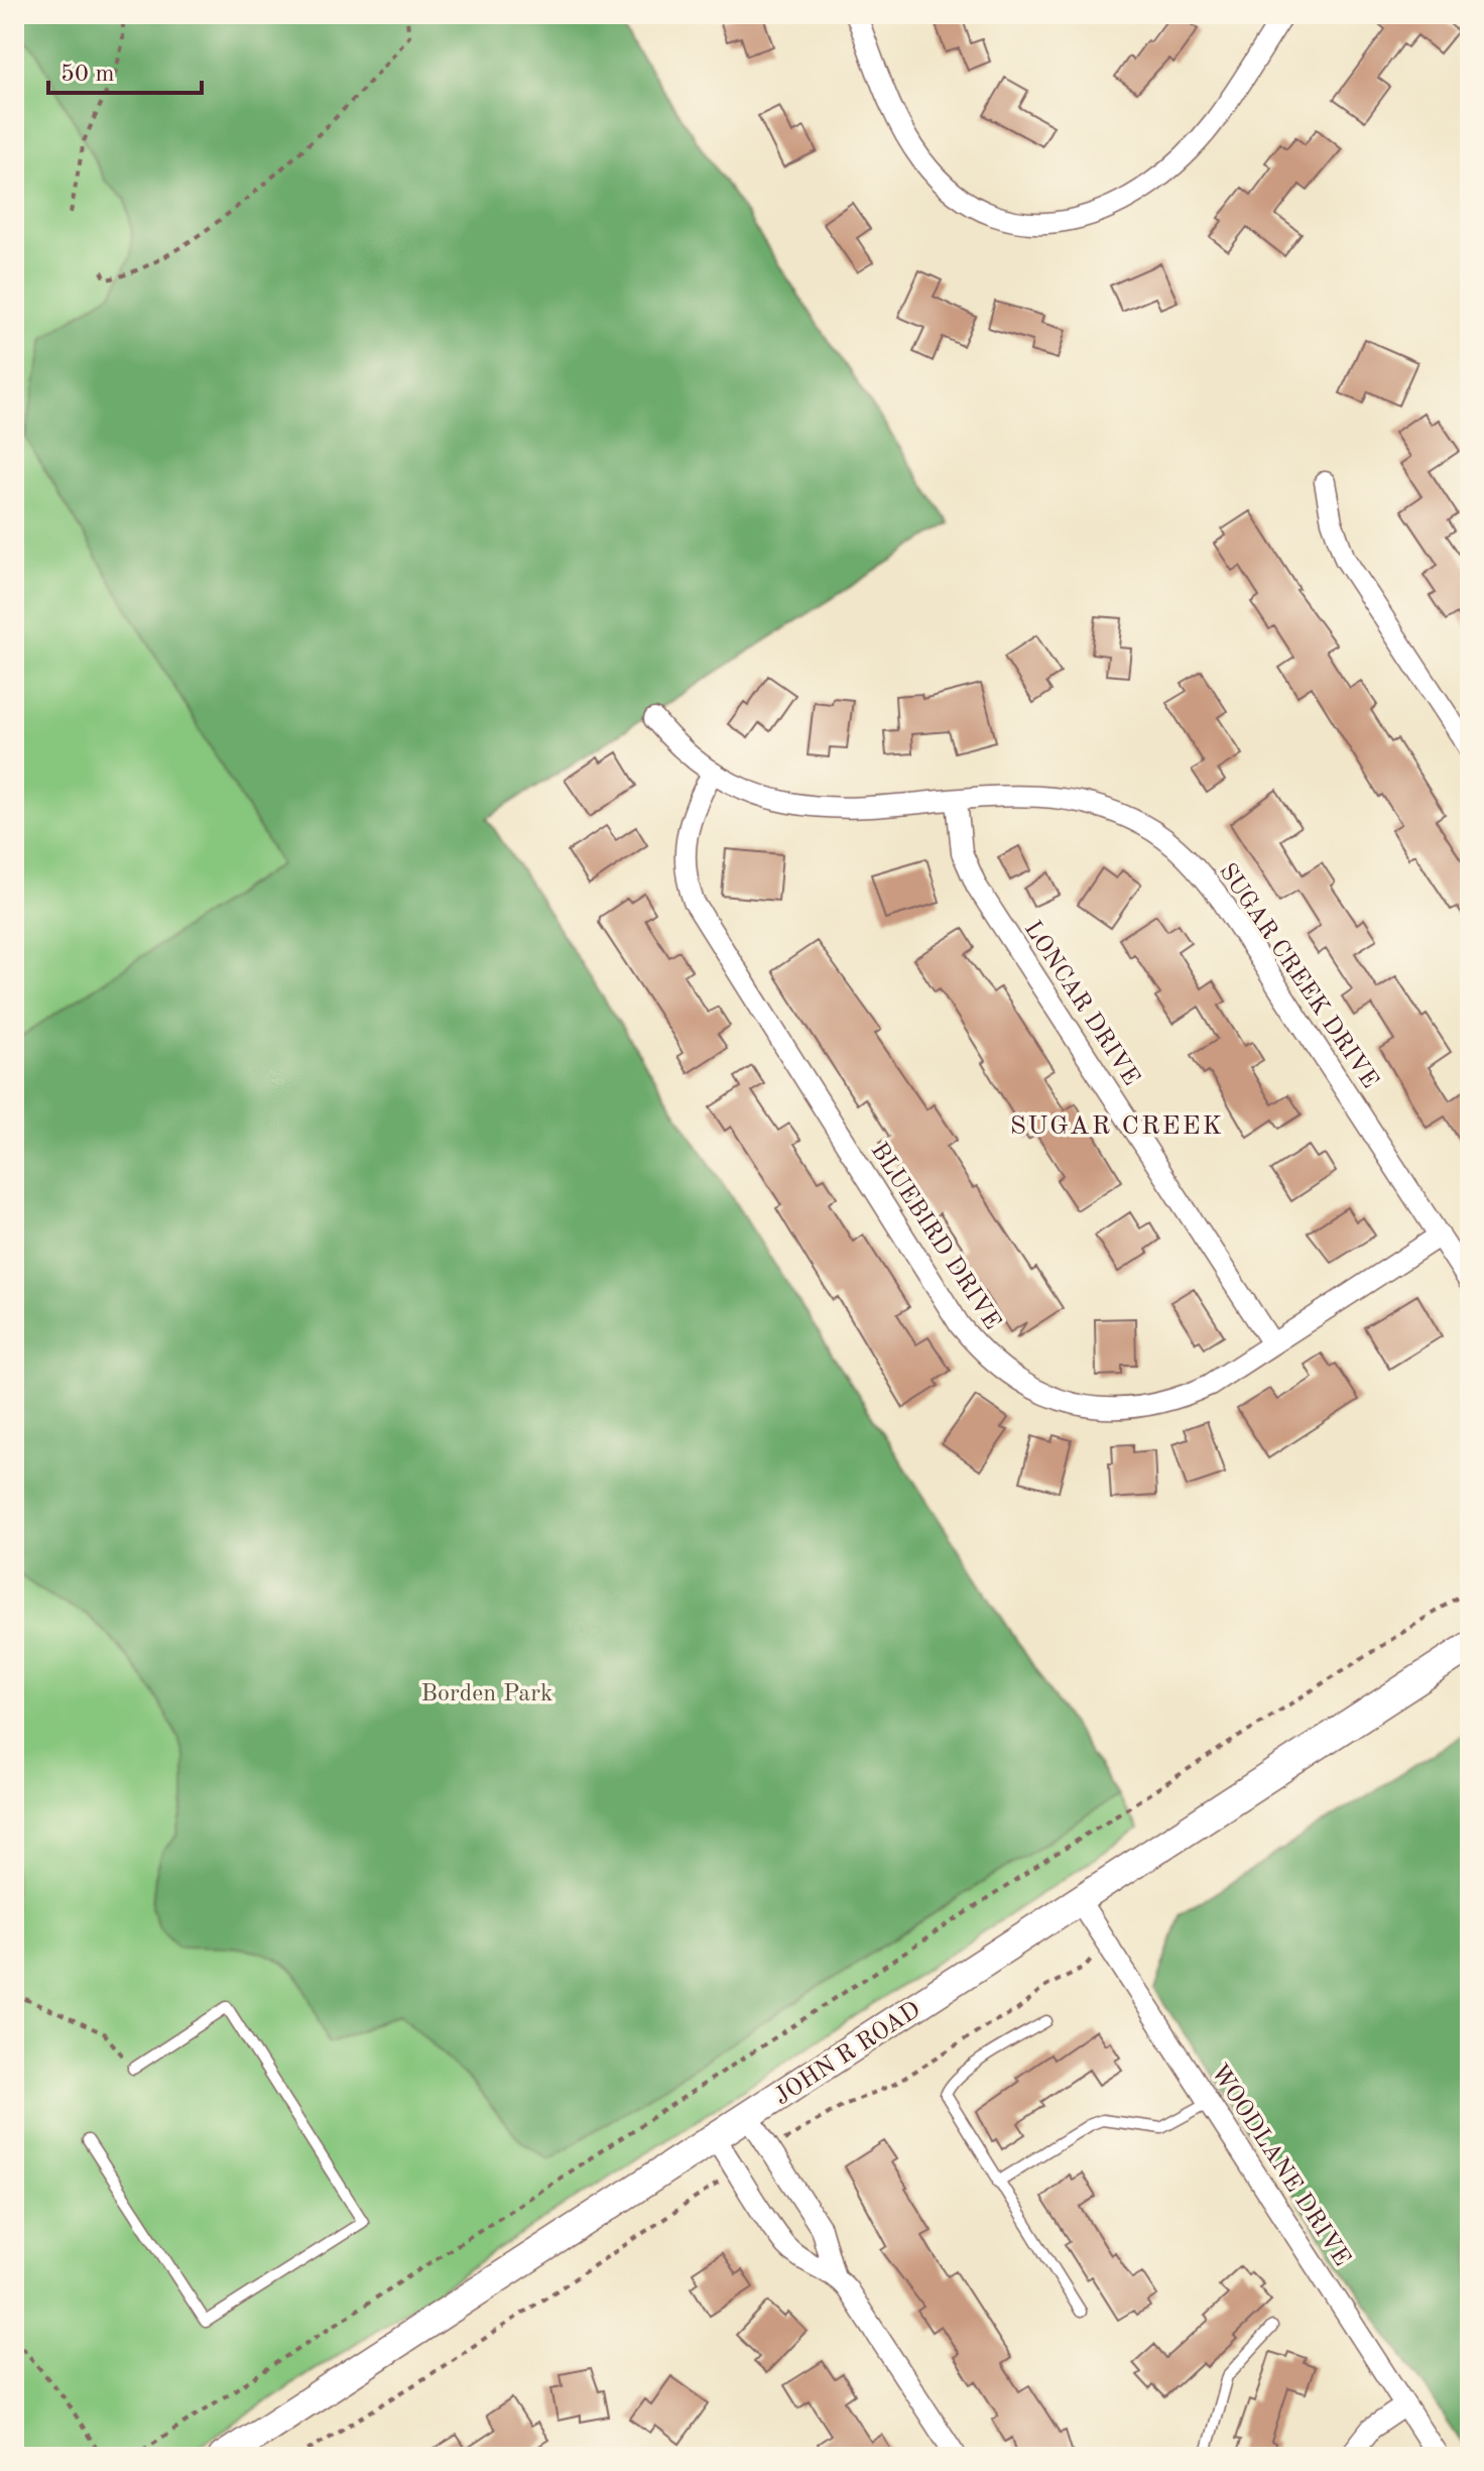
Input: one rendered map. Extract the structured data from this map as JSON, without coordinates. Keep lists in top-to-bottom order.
{
  "streets": {
    "main road": ["JOHN R ROAD"],
    "street": [
      "SUGAR CREEK DRIVE",
      "LONCAR DRIVE",
      "BLUEBIRD DRIVE",
      "WOODLANE DRIVE"
    ]
  },
  "crossings": [
    ["SUGAR CREEK DRIVE", "LONCAR DRIVE"],
    ["SUGAR CREEK DRIVE", "BLUEBIRD DRIVE"],
    ["LONCAR DRIVE", "BLUEBIRD DRIVE"],
    ["JOHN R ROAD", "WOODLANE DRIVE"]
  ],
  "districts": ["SUGAR CREEK"],
  "parks": ["Borden Park"],
  "scale_bar": "50 m"
}
